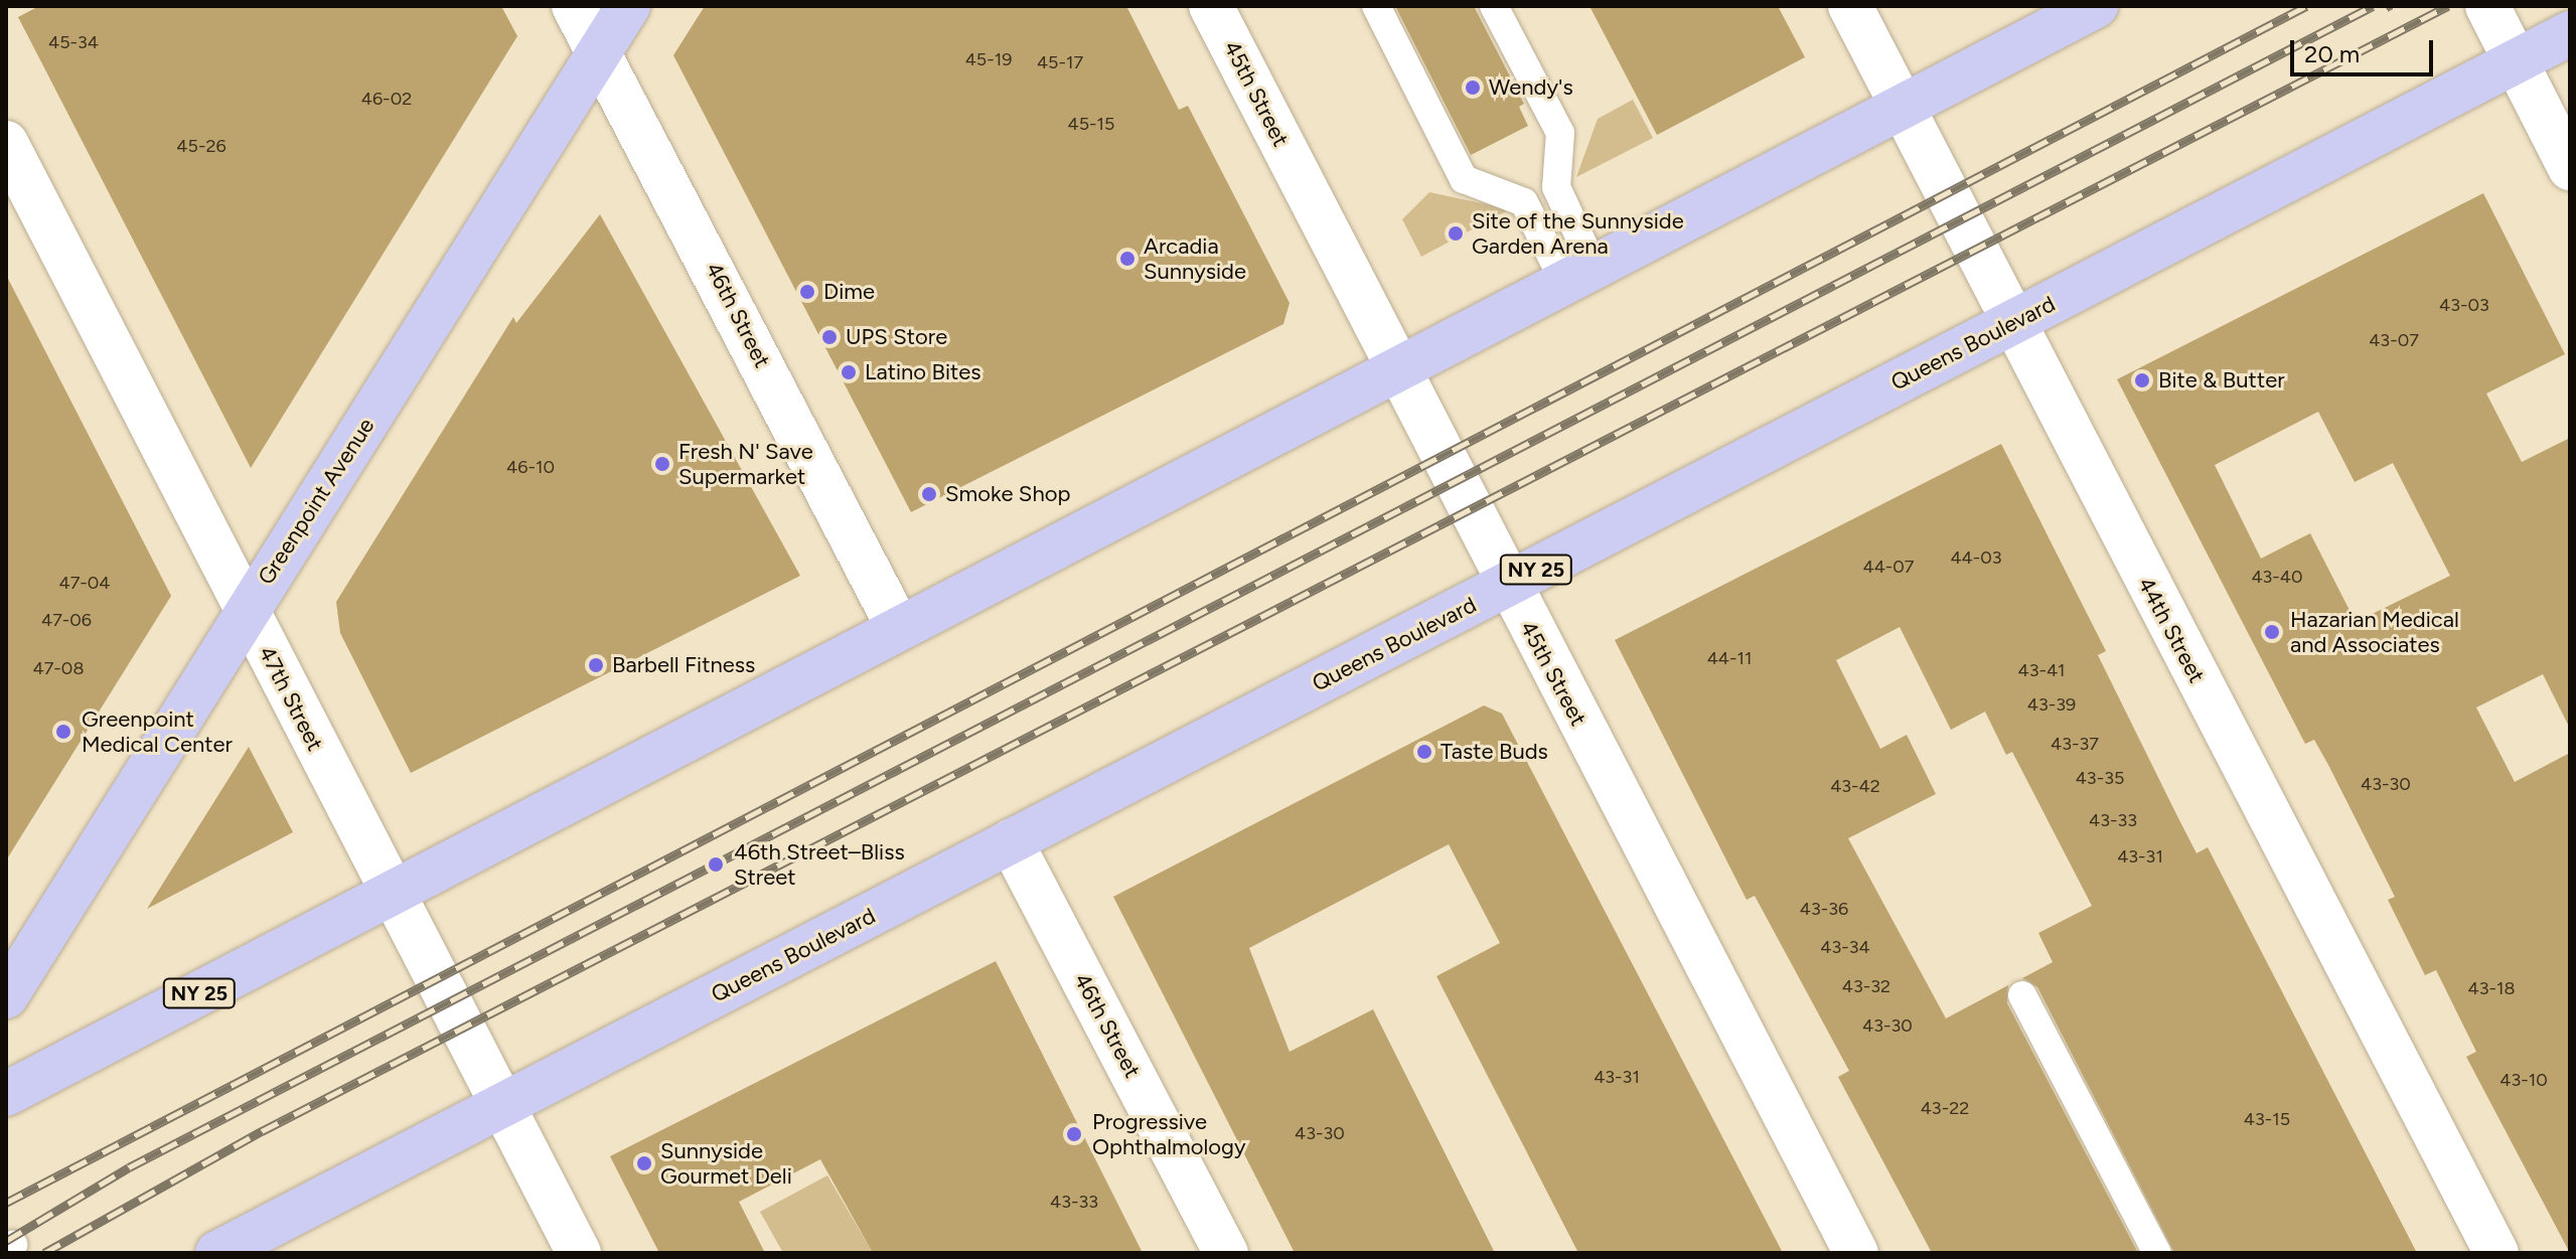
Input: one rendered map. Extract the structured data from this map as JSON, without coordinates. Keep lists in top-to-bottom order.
{
  "streets": {
    "main road": ["Queens Boulevard", "Greenpoint Avenue", "NY 25"],
    "street": [
      "45th Street",
      "46th Street",
      "44th Street",
      "47th Street"
    ]
  },
  "crossings": [
    ["45th Street", "Queens Boulevard"],
    ["45th Street", "NY 25"],
    ["46th Street", "Queens Boulevard"],
    ["46th Street", "Greenpoint Avenue"],
    ["46th Street", "NY 25"],
    ["Queens Boulevard", "44th Street"],
    ["Queens Boulevard", "47th Street"],
    ["Greenpoint Avenue", "47th Street"],
    ["NY 25", "44th Street"],
    ["NY 25", "47th Street"]
  ],
  "places": [
    "Wendy's",
    "Site of the Sunnyside Garden Arena",
    "Arcadia Sunnyside",
    "Dime",
    "UPS Store",
    "Latino Bites",
    "Bite & Butter",
    "Fresh N' Save Supermarket",
    "Smoke Shop",
    "Hazarian Medical and Associates",
    "Barbell Fitness",
    "Greenpoint Medical Center",
    "Taste Buds",
    "46th Street–Bliss Street",
    "Progressive Ophthalmology",
    "Sunnyside Gourmet Deli"
  ],
  "house_numbers": [
    "45-34",
    "45-19",
    "45-17",
    "46-02",
    "45-15",
    "45-26",
    "43-03",
    "43-07",
    "46-10",
    "44-03",
    "44-07",
    "43-40",
    "47-04",
    "47-06",
    "44-11",
    "47-08",
    "43-41",
    "43-39",
    "43-37",
    "43-35",
    "43-30",
    "43-42",
    "43-33",
    "43-31",
    "43-36",
    "43-34",
    "43-32",
    "43-18",
    "43-30",
    "43-31",
    "43-10",
    "43-22",
    "43-15",
    "43-30",
    "43-33"
  ],
  "scale_bar": "20 m"
}
